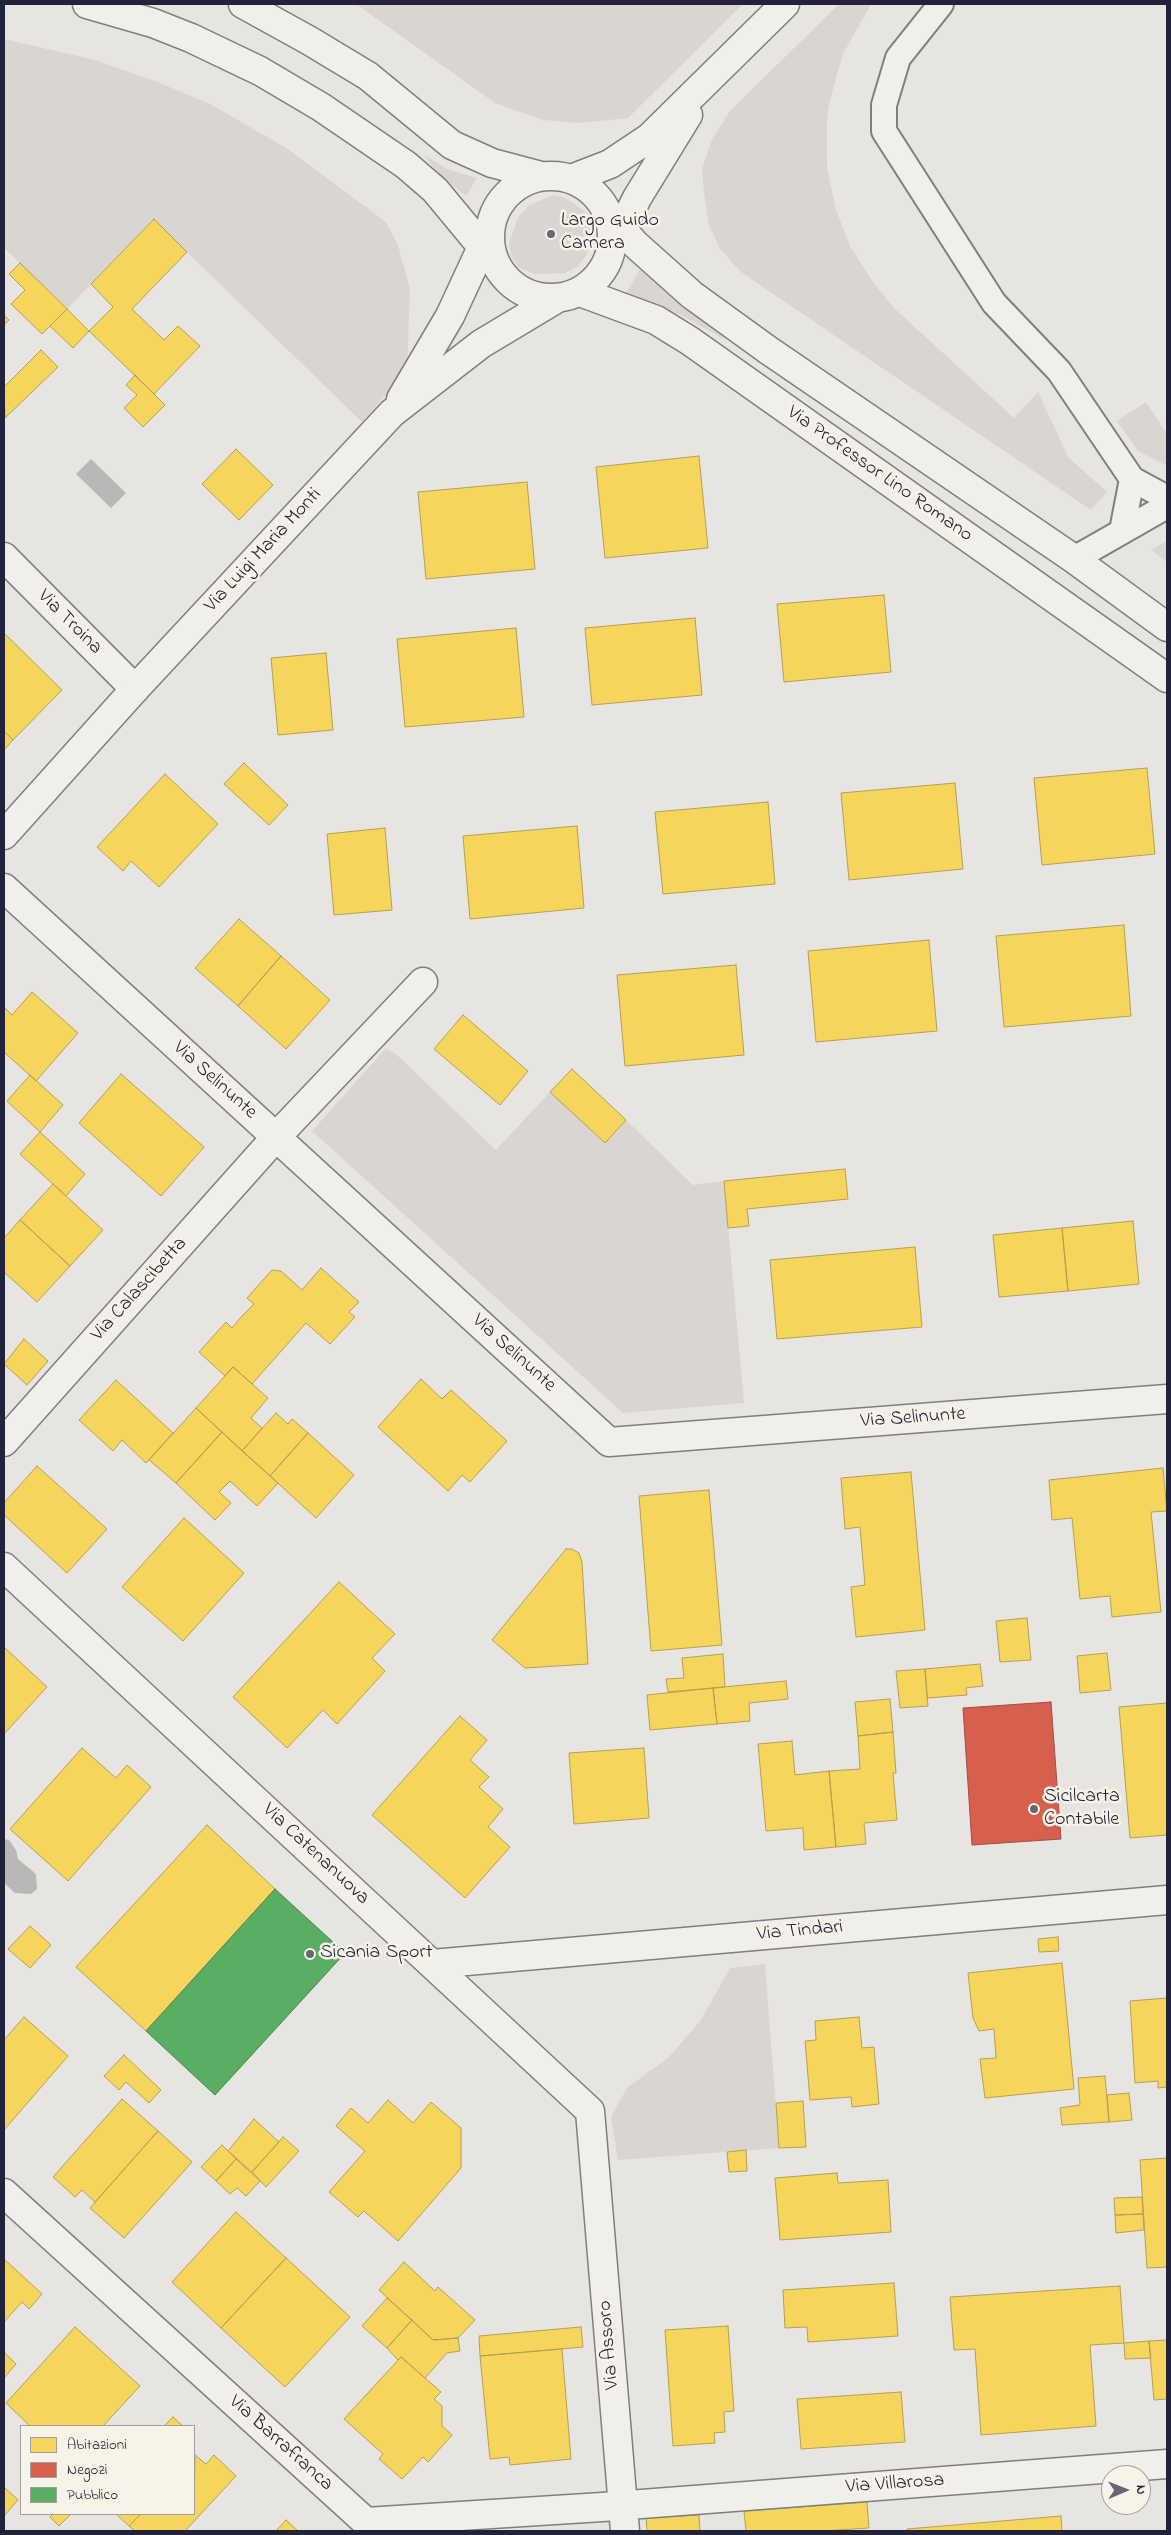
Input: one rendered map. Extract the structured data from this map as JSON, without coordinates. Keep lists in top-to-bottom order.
{
  "streets": {
    "street": [
      "Via Professor Lino Romano",
      "Via Luigi Maria Monti",
      "Via Troina",
      "Via Selinunte",
      "Via Calascibetta",
      "Via Catenanuova",
      "Via Tindari",
      "Via Assoro",
      "Via Barrafranca",
      "Via Villarosa"
    ]
  },
  "crossings": [
    ["Via Luigi Maria Monti", "Via Troina"],
    ["Via Selinunte", "Via Calascibetta"],
    ["Via Catenanuova", "Via Tindari"],
    ["Via Catenanuova", "Via Assoro"],
    ["Via Assoro", "Via Barrafranca"],
    ["Via Assoro", "Via Villarosa"],
    ["Via Barrafranca", "Via Villarosa"]
  ],
  "places": ["Largo Guido Carnera", "Sicilcarta Contabile", "Sicania Sport"],
  "legend": ["Abitazioni", "Negozi", "Pubblico"],
  "north": "right"
}
